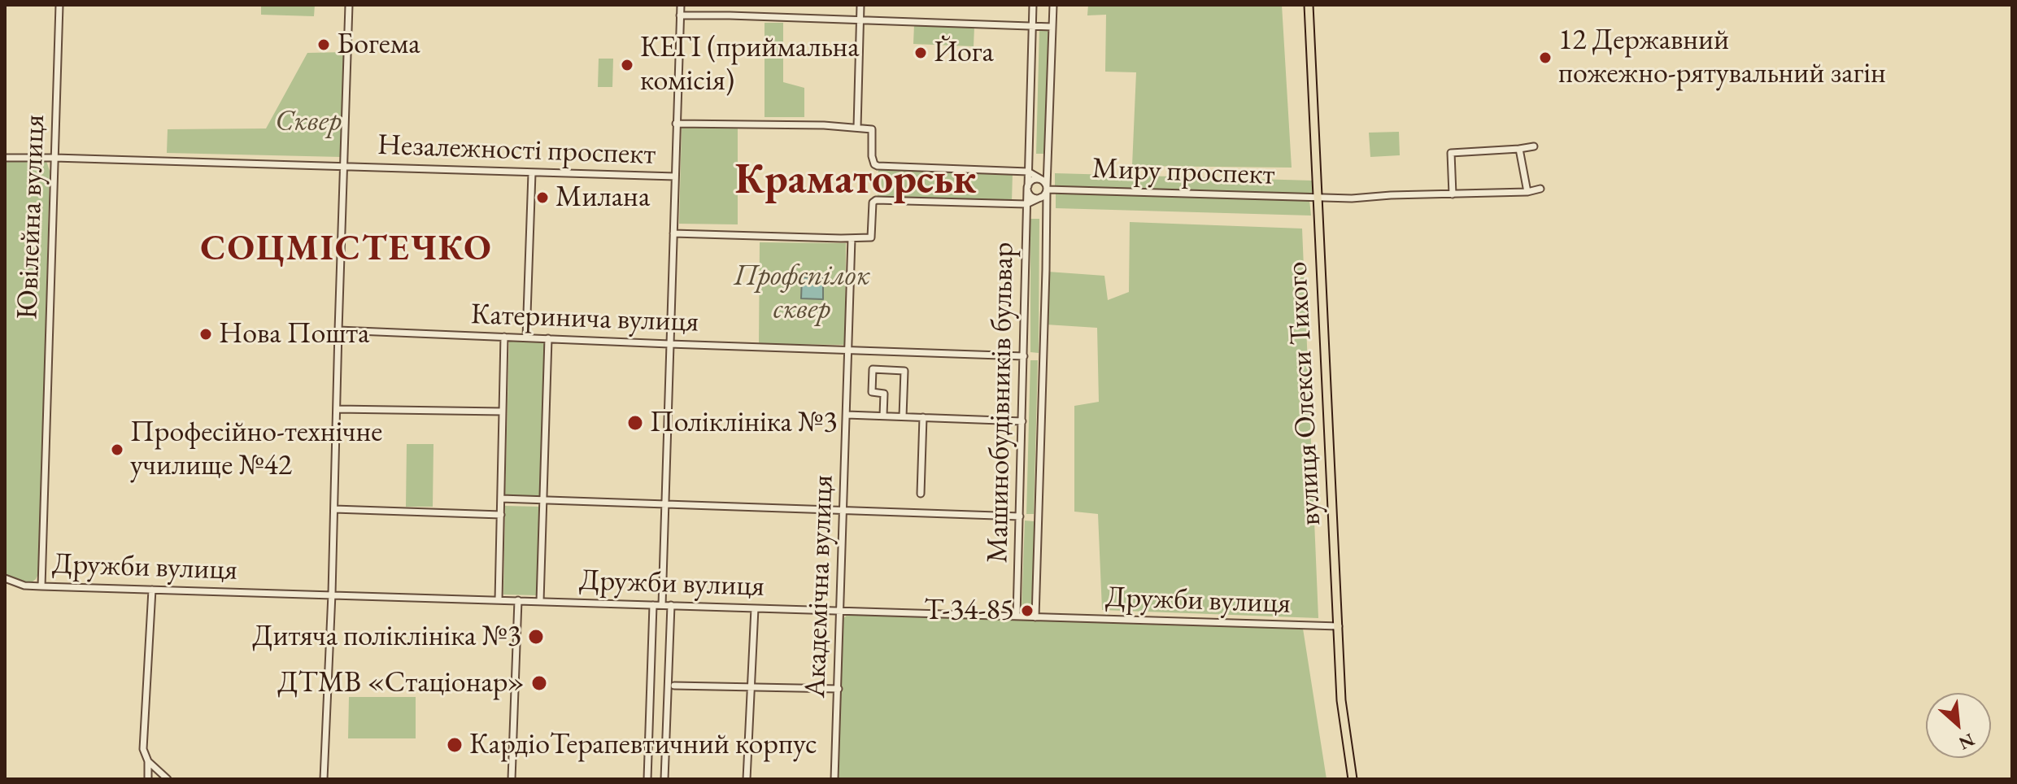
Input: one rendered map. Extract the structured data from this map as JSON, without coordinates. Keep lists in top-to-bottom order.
{
  "streets": {
    "main road": ["вулиця Олекси Тихого"],
    "street": [
      "Незалежності проспект",
      "Миру проспект",
      "Ювілейна вулиця",
      "Катеринича вулиця",
      "Машинобудівників бульвар",
      "Дружби вулиця",
      "Академічна вулиця"
    ]
  },
  "crossings": [
    ["Незалежності проспект", "Ювілейна вулиця"],
    ["Миру проспект", "вулиця Олекси Тихого"],
    ["Миру проспект", "Машинобудівників бульвар"],
    ["Миру проспект", "Академічна вулиця"],
    ["Ювілейна вулиця", "Дружби вулиця"],
    ["Катеринича вулиця", "Машинобудівників бульвар"],
    ["Катеринича вулиця", "Академічна вулиця"],
    ["вулиця Олекси Тихого", "Дружби вулиця"],
    ["Машинобудівників бульвар", "Дружби вулиця"],
    ["Дружби вулиця", "Академічна вулиця"]
  ],
  "districts": ["Краматорськ", "СОЦМІСТЕЧКО"],
  "parks": ["Сквер", "Профспілок сквер"],
  "places": [
    "Богема",
    "Йога",
    "12 Державний пожежно-рятувальний загін",
    "КЕГІ (приймальна комісія)",
    "Милана",
    "Нова Пошта",
    "Поліклініка №3",
    "Професійно-технічне училище №42",
    "Т-34-85",
    "Дитяча поліклініка №3",
    "ДТМВ «Стаціонар»",
    "КардіоТерапевтичний корпус"
  ],
  "north": "bottom right"
}
